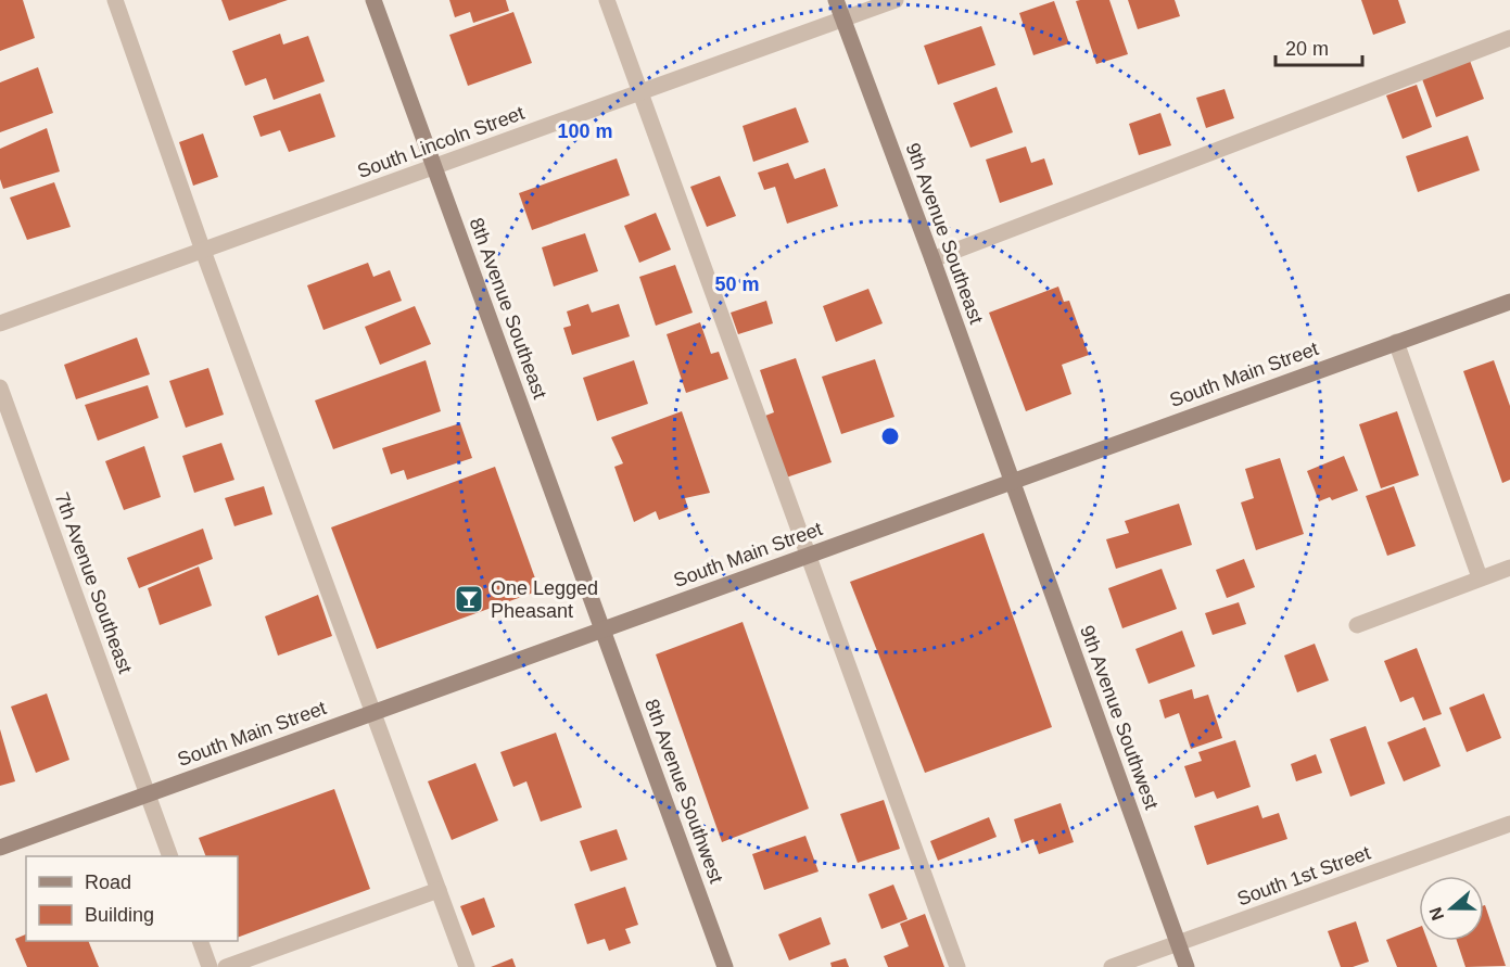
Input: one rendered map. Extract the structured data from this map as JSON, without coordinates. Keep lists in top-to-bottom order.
{
  "streets": {
    "street": [
      "South Lincoln Street",
      "9th Avenue Southeast",
      "8th Avenue Southeast",
      "South Main Street",
      "7th Avenue Southeast",
      "9th Avenue Southwest",
      "8th Avenue Southwest",
      "South 1st Street"
    ]
  },
  "crossings": [
    ["South Lincoln Street", "9th Avenue Southeast"],
    ["South Lincoln Street", "8th Avenue Southeast"],
    ["9th Avenue Southeast", "South Main Street"],
    ["9th Avenue Southeast", "9th Avenue Southwest"],
    ["8th Avenue Southeast", "South Main Street"],
    ["8th Avenue Southeast", "8th Avenue Southwest"],
    ["South Main Street", "7th Avenue Southeast"],
    ["South Main Street", "9th Avenue Southwest"],
    ["South Main Street", "8th Avenue Southwest"],
    ["9th Avenue Southwest", "South 1st Street"]
  ],
  "places": {
    "bar": ["One Legged Pheasant"]
  },
  "legend": ["Road", "Building"],
  "scale_bar": "20 m",
  "north": "left",
  "rings": ["100 m", "50 m"]
}
